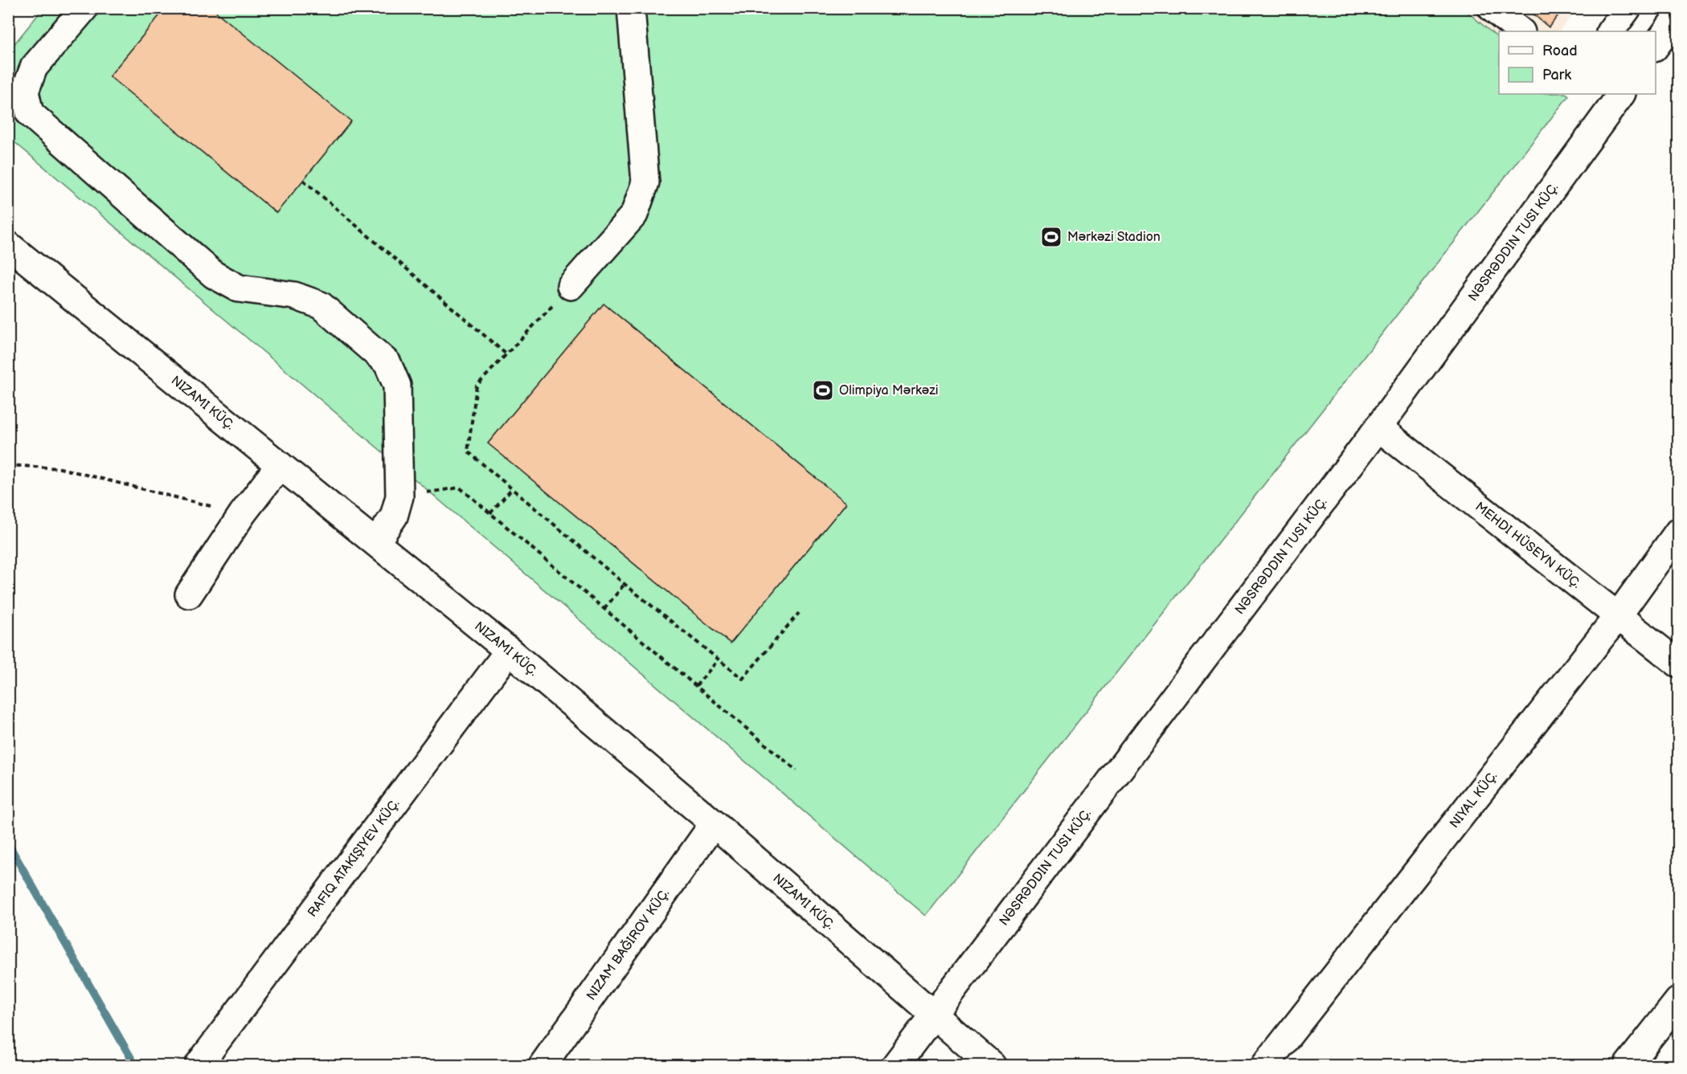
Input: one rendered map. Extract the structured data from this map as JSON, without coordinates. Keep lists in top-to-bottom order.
{
  "streets": {
    "main road": [
      "NƏSRƏDDIN TUSI KÜÇ.",
      "NIZAMI KÜÇ.",
      "MEHDI HÜSEYN KÜÇ.",
      "NIYAL KÜÇ.",
      "RAFIQ ATAKIŞIYEV KÜÇ."
    ]
  },
  "crossings": [
    ["NƏSRƏDDIN TUSI KÜÇ.", "NIZAMI KÜÇ."],
    ["NƏSRƏDDIN TUSI KÜÇ.", "MEHDI HÜSEYN KÜÇ."],
    ["NIZAMI KÜÇ.", "RAFIQ ATAKIŞIYEV KÜÇ."],
    ["MEHDI HÜSEYN KÜÇ.", "NIYAL KÜÇ."]
  ],
  "places": {
    "sports": ["Mərkəzi Stadion", "Olimpiya Mərkəzi"]
  },
  "legend": ["Road", "Park"]
}
